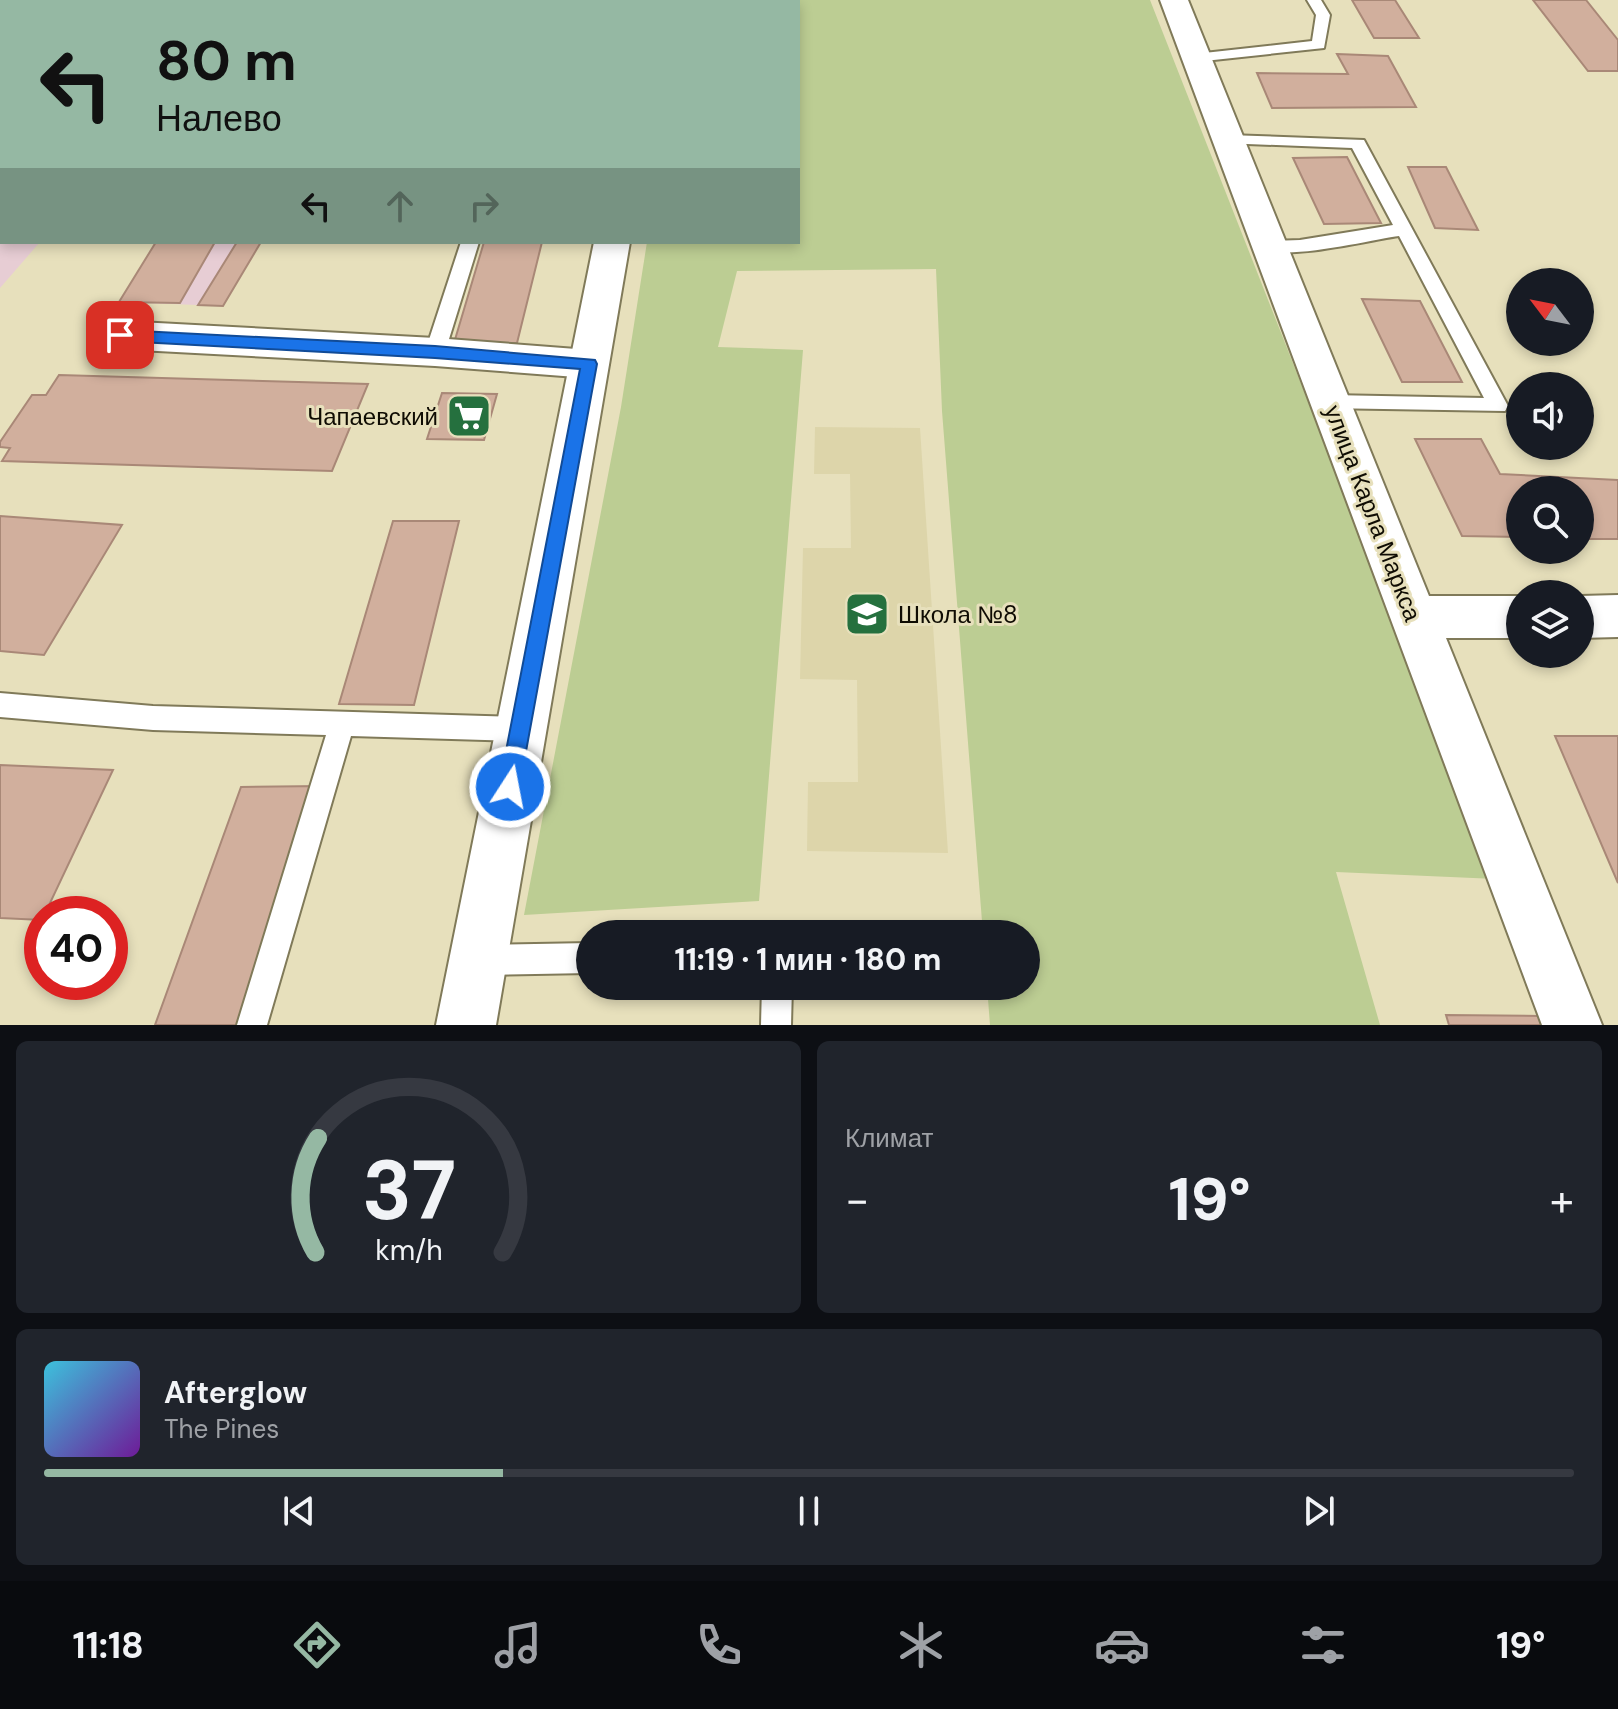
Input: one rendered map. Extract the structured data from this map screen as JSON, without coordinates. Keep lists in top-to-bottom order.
{
  "streets": {
    "street": ["улица Карла Маркса"]
  },
  "places": {
    "supermarket": ["Чапаевский"],
    "school or university": ["Школа №8"]
  },
  "north": "top left",
  "page": {
    "turn": ["80 m", "Налево"],
    "limit": "40",
    "trip": "11:19 · 1 мин · 180 m",
    "tile": "Климат",
    "heat": ["−", "19°", "+"],
    "song": ["Afterglow", "The Pines"],
    "tabs": ["11:18", "19°"],
    "gauge": ["37", "km/h"]
  }
}
